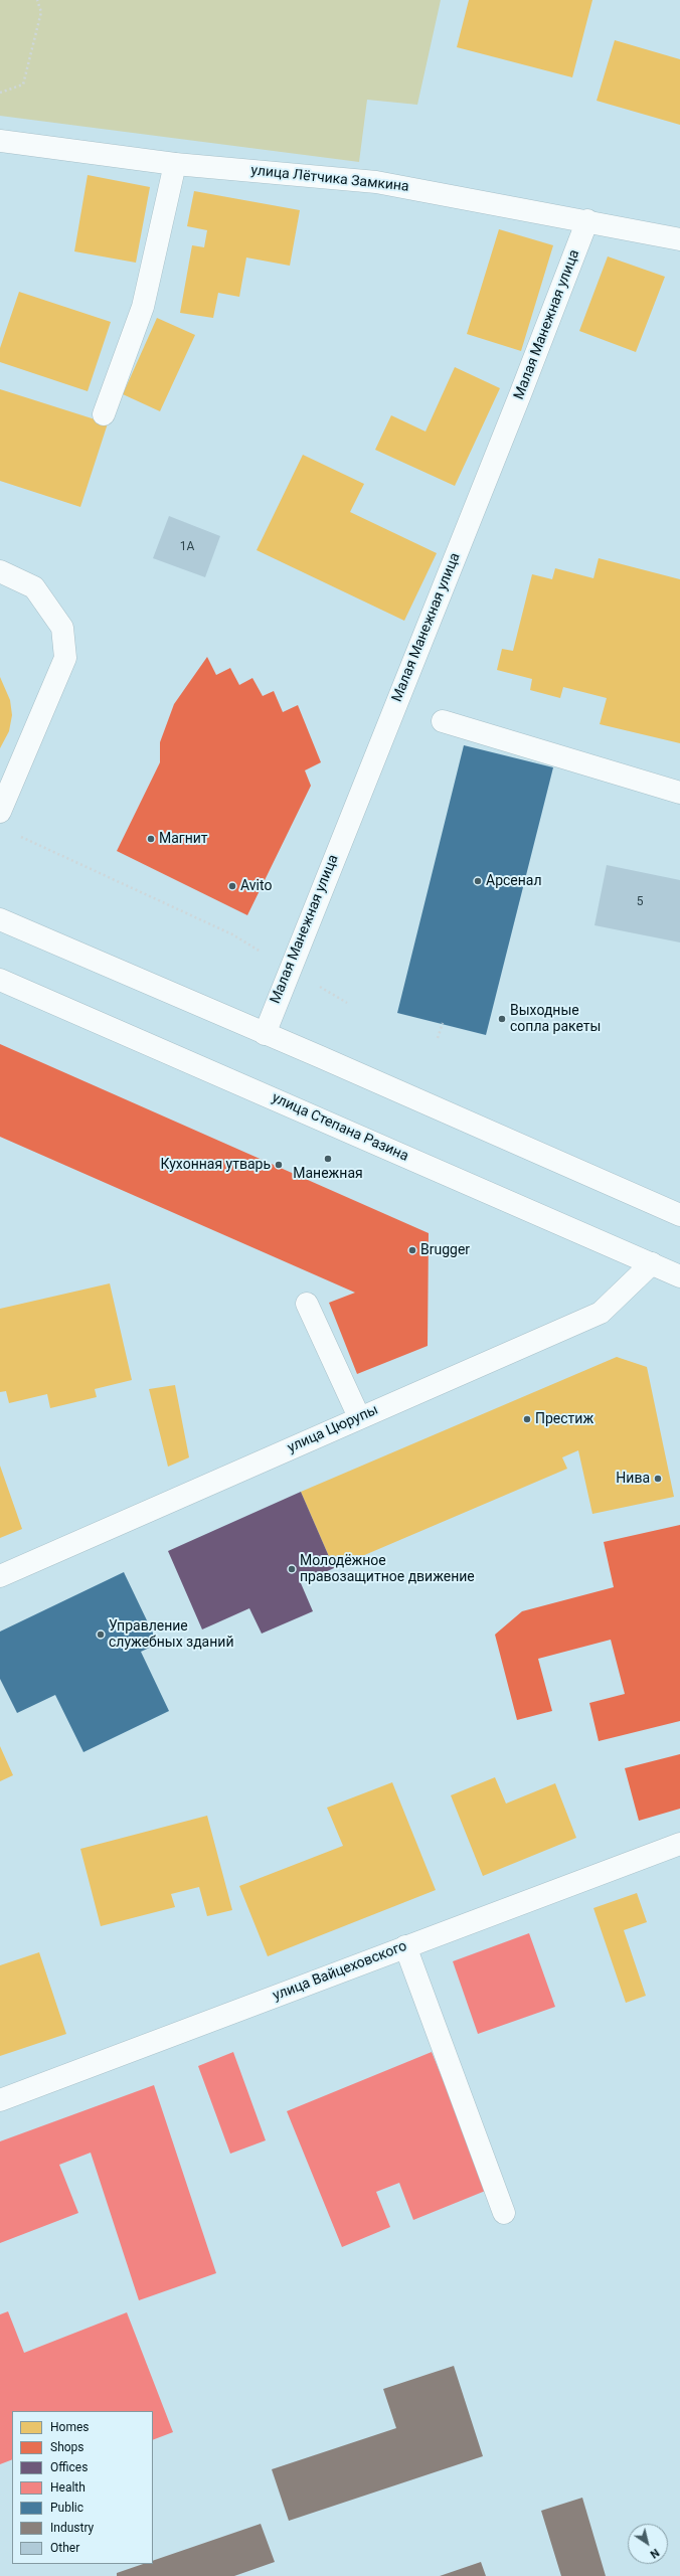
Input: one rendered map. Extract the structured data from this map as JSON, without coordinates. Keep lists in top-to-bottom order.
{
  "streets": {
    "street": [
      "улица Лётчика Замкина",
      "Малая Манежная улица",
      "улица Степана Разина",
      "улица Цюрупы",
      "улица Вайцеховского"
    ]
  },
  "crossings": [
    ["улица Лётчика Замкина", "Малая Манежная улица"],
    ["улица Степана Разина", "улица Цюрупы"]
  ],
  "places": [
    "Магнит",
    "Арсенал",
    "Avito",
    "Выходные сопла ракеты",
    "Манежная",
    "Кухонная утварь",
    "Brugger",
    "Престиж",
    "Нива",
    "Молодёжное правозащитное движение",
    "Управление служебных зданий"
  ],
  "house_numbers": ["1А", "5"],
  "legend": [
    "Homes",
    "Shops",
    "Offices",
    "Health",
    "Public",
    "Industry",
    "Other"
  ],
  "north": "bottom right"
}
